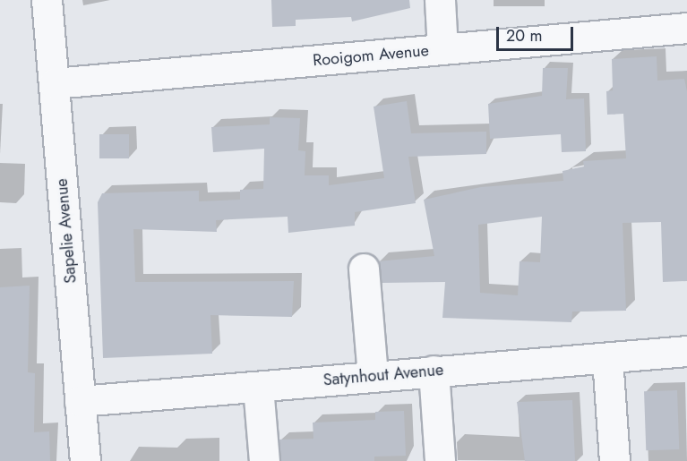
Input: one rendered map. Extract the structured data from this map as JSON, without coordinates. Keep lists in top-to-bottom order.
{
  "streets": {
    "street": ["Rooigom Avenue", "Sapelie Avenue", "Satynhout Avenue"]
  },
  "crossings": [
    ["Rooigom Avenue", "Sapelie Avenue"],
    ["Sapelie Avenue", "Satynhout Avenue"]
  ],
  "scale_bar": "20 m"
}
